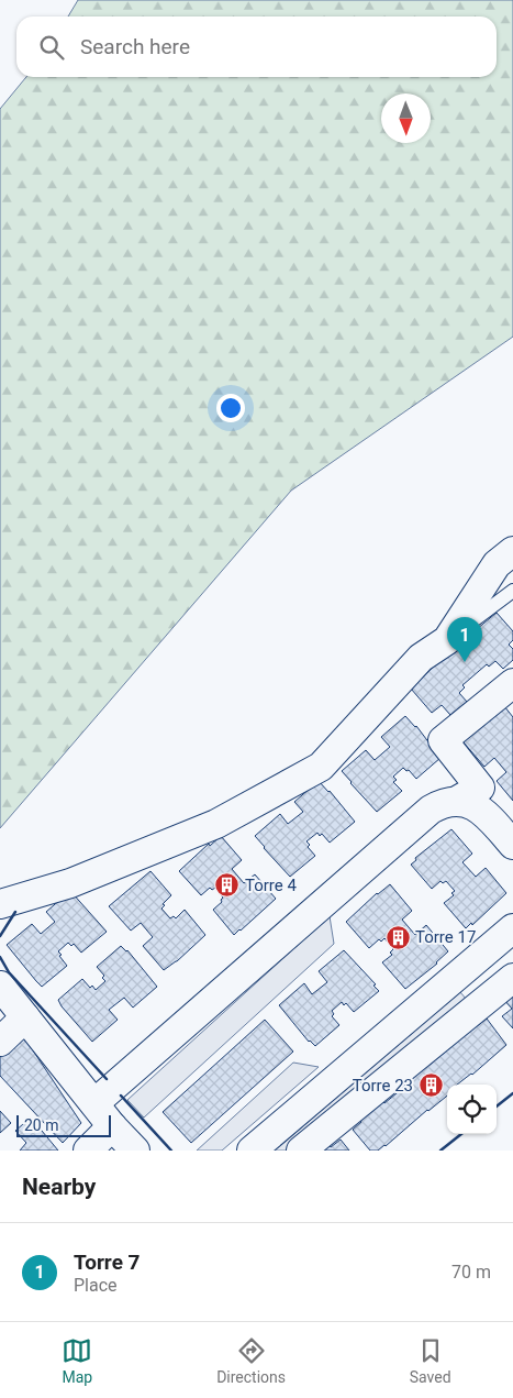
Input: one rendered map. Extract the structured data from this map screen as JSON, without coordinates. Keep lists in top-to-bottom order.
{
  "places": {
    "building": ["Torre 4", "Torre 17", "Torre 23"]
  },
  "scale_bar": "20 m",
  "north": "bottom",
  "page": {
    "search": "Search here",
    "pins": "1",
    "scale": "20 m",
    "heading": "Nearby",
    "list": [
      {
        "mark": "1",
        "name": "Torre 7",
        "note": "Place",
        "value": "70 m"
      }
    ],
    "nav": ["Map", "Directions", "Saved"]
  }
}
